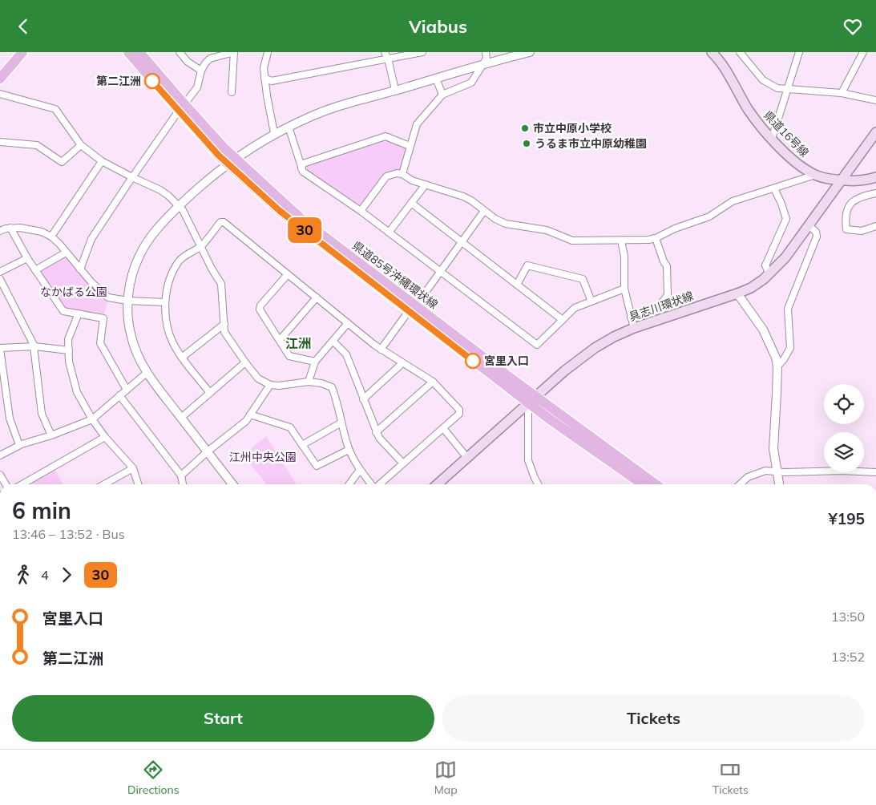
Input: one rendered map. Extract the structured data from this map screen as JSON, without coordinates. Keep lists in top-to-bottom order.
{
  "streets": {
    "main road": ["県道16号線", "県道85号沖縄環状線", "具志川環状線"]
  },
  "crossings": [
    ["県道16号線", "具志川環状線"],
    ["県道85号沖縄環状線", "具志川環状線"]
  ],
  "districts": ["江洲"],
  "parks": ["なかばる公園", "江州中央公園"],
  "places": [
    "第二江洲",
    "市立中原小学校",
    "うるま市立中原幼稚園",
    "宮里入口"
  ],
  "lines": ["bus line 30"],
  "page": {
    "header": "Viabus",
    "on_map": "30",
    "heading": ["6 min", "13:46 – 13:52 · Bus", "¥195"],
    "legs": ["4", "30"],
    "list": [
      {
        "name": "宮里入口",
        "value": "13:50"
      },
      {
        "name": "第二江洲",
        "value": "13:52"
      }
    ],
    "buttons": ["Start", "Tickets"],
    "tabs": ["Directions", "Map", "Tickets"]
  }
}
